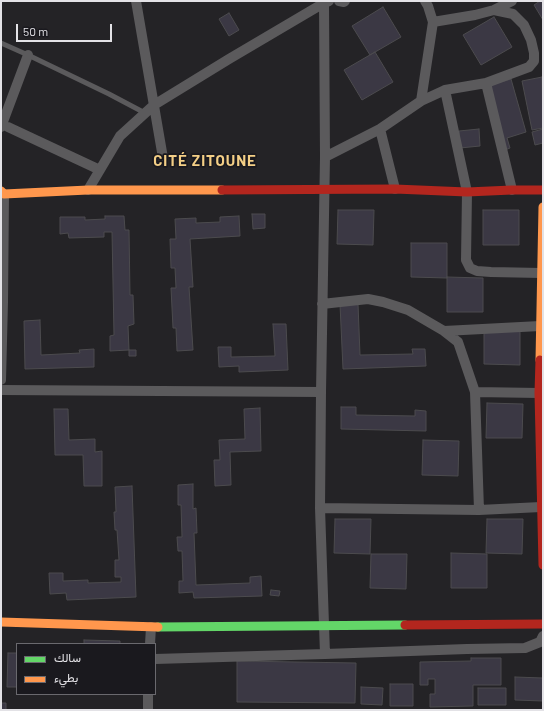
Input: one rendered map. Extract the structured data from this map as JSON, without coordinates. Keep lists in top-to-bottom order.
{
  "districts": ["CITÉ ZITOUNE"],
  "legend": ["سالك", "بطيء"],
  "scale_bar": "50 m"
}
